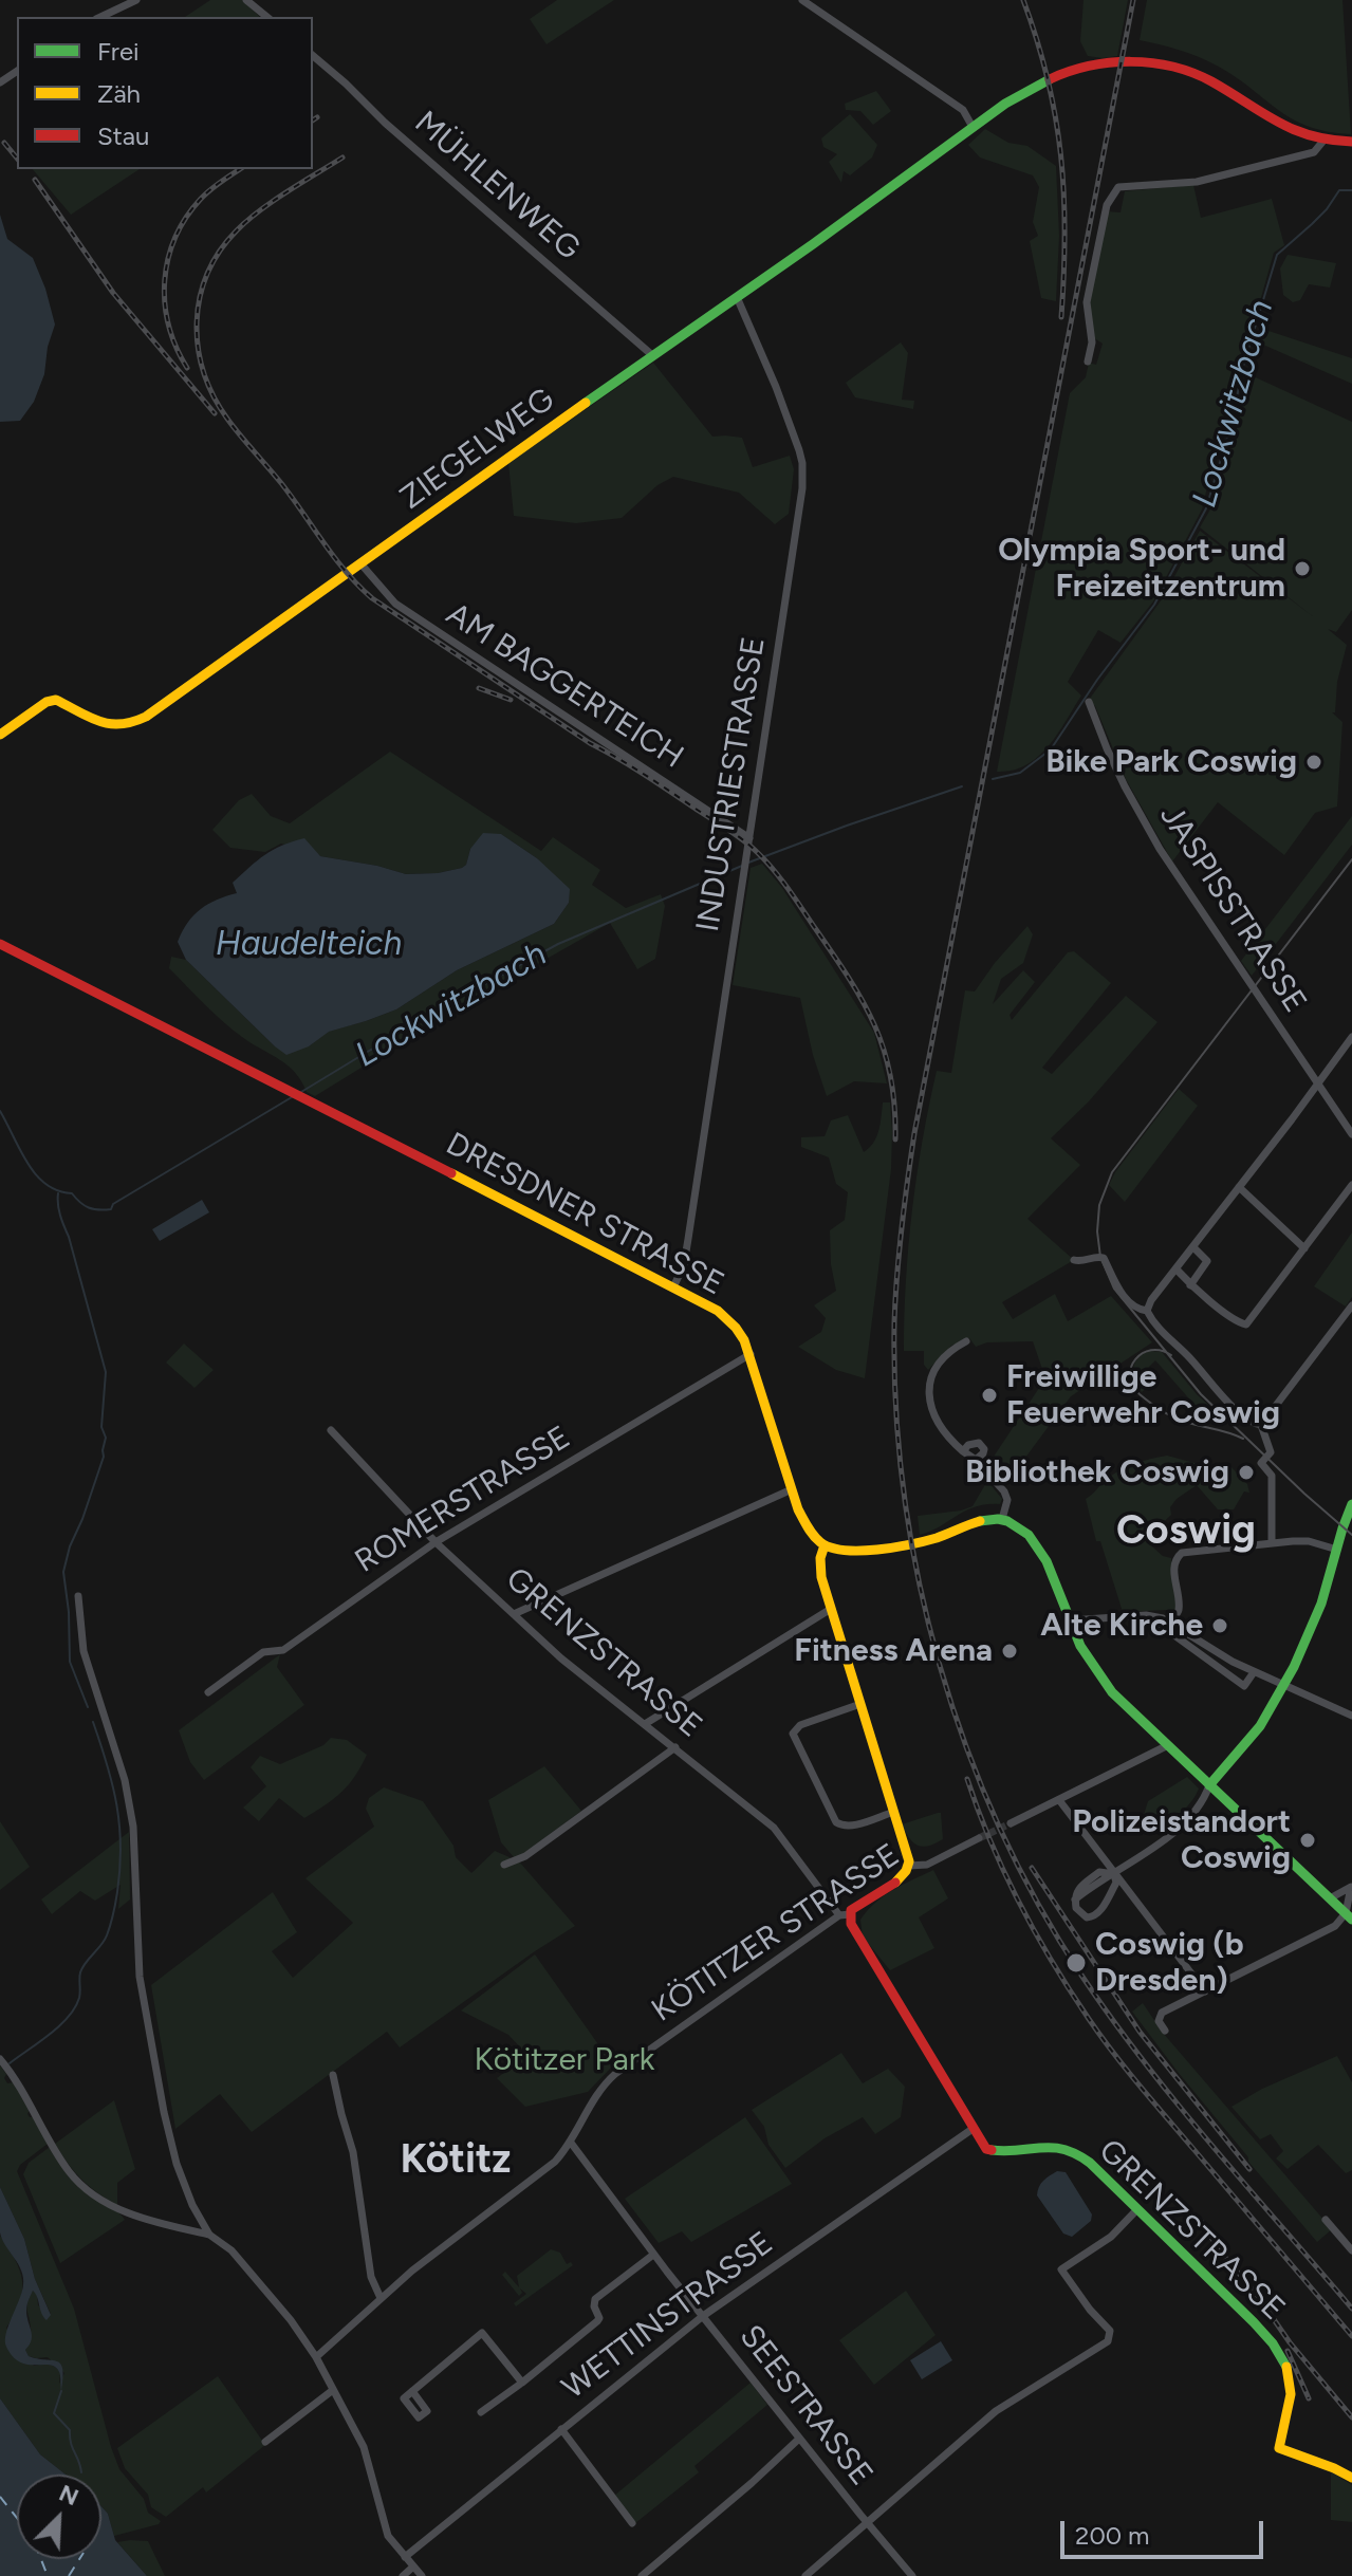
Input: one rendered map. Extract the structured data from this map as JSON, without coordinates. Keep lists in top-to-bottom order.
{
  "streets": {
    "street": [
      "MÜHLENWEG",
      "ZIEGELWEG",
      "AM BAGGERTEICH",
      "INDUSTRIESTRASSE",
      "JASPISSTRASSE",
      "DRESDNER STRASSE",
      "ROMERSTRASSE",
      "GRENZSTRASSE",
      "KÖTITZER STRASSE",
      "WETTINSTRASSE",
      "SEESTRASSE"
    ]
  },
  "crossings": [
    ["MÜHLENWEG", "ZIEGELWEG"],
    ["ZIEGELWEG", "AM BAGGERTEICH"],
    ["ZIEGELWEG", "INDUSTRIESTRASSE"],
    ["AM BAGGERTEICH", "INDUSTRIESTRASSE"],
    ["INDUSTRIESTRASSE", "DRESDNER STRASSE"],
    ["DRESDNER STRASSE", "ROMERSTRASSE"],
    ["ROMERSTRASSE", "GRENZSTRASSE"],
    ["GRENZSTRASSE", "KÖTITZER STRASSE"],
    ["GRENZSTRASSE", "WETTINSTRASSE"],
    ["KÖTITZER STRASSE", "SEESTRASSE"],
    ["WETTINSTRASSE", "SEESTRASSE"]
  ],
  "districts": ["Coswig", "Kötitz"],
  "water": ["Lockwitzbach", "Haudelteich"],
  "parks": ["Kötitzer Park"],
  "places": [
    "Olympia Sport- und Freizeitzentrum",
    "Bike Park Coswig",
    "Freiwillige Feuerwehr Coswig",
    "Bibliothek Coswig",
    "Alte Kirche",
    "Fitness Arena",
    "Polizeistandort Coswig",
    "Coswig (b Dresden)"
  ],
  "legend": ["Frei", "Zäh", "Stau"],
  "scale_bar": "200 m",
  "north": "top right"
}
